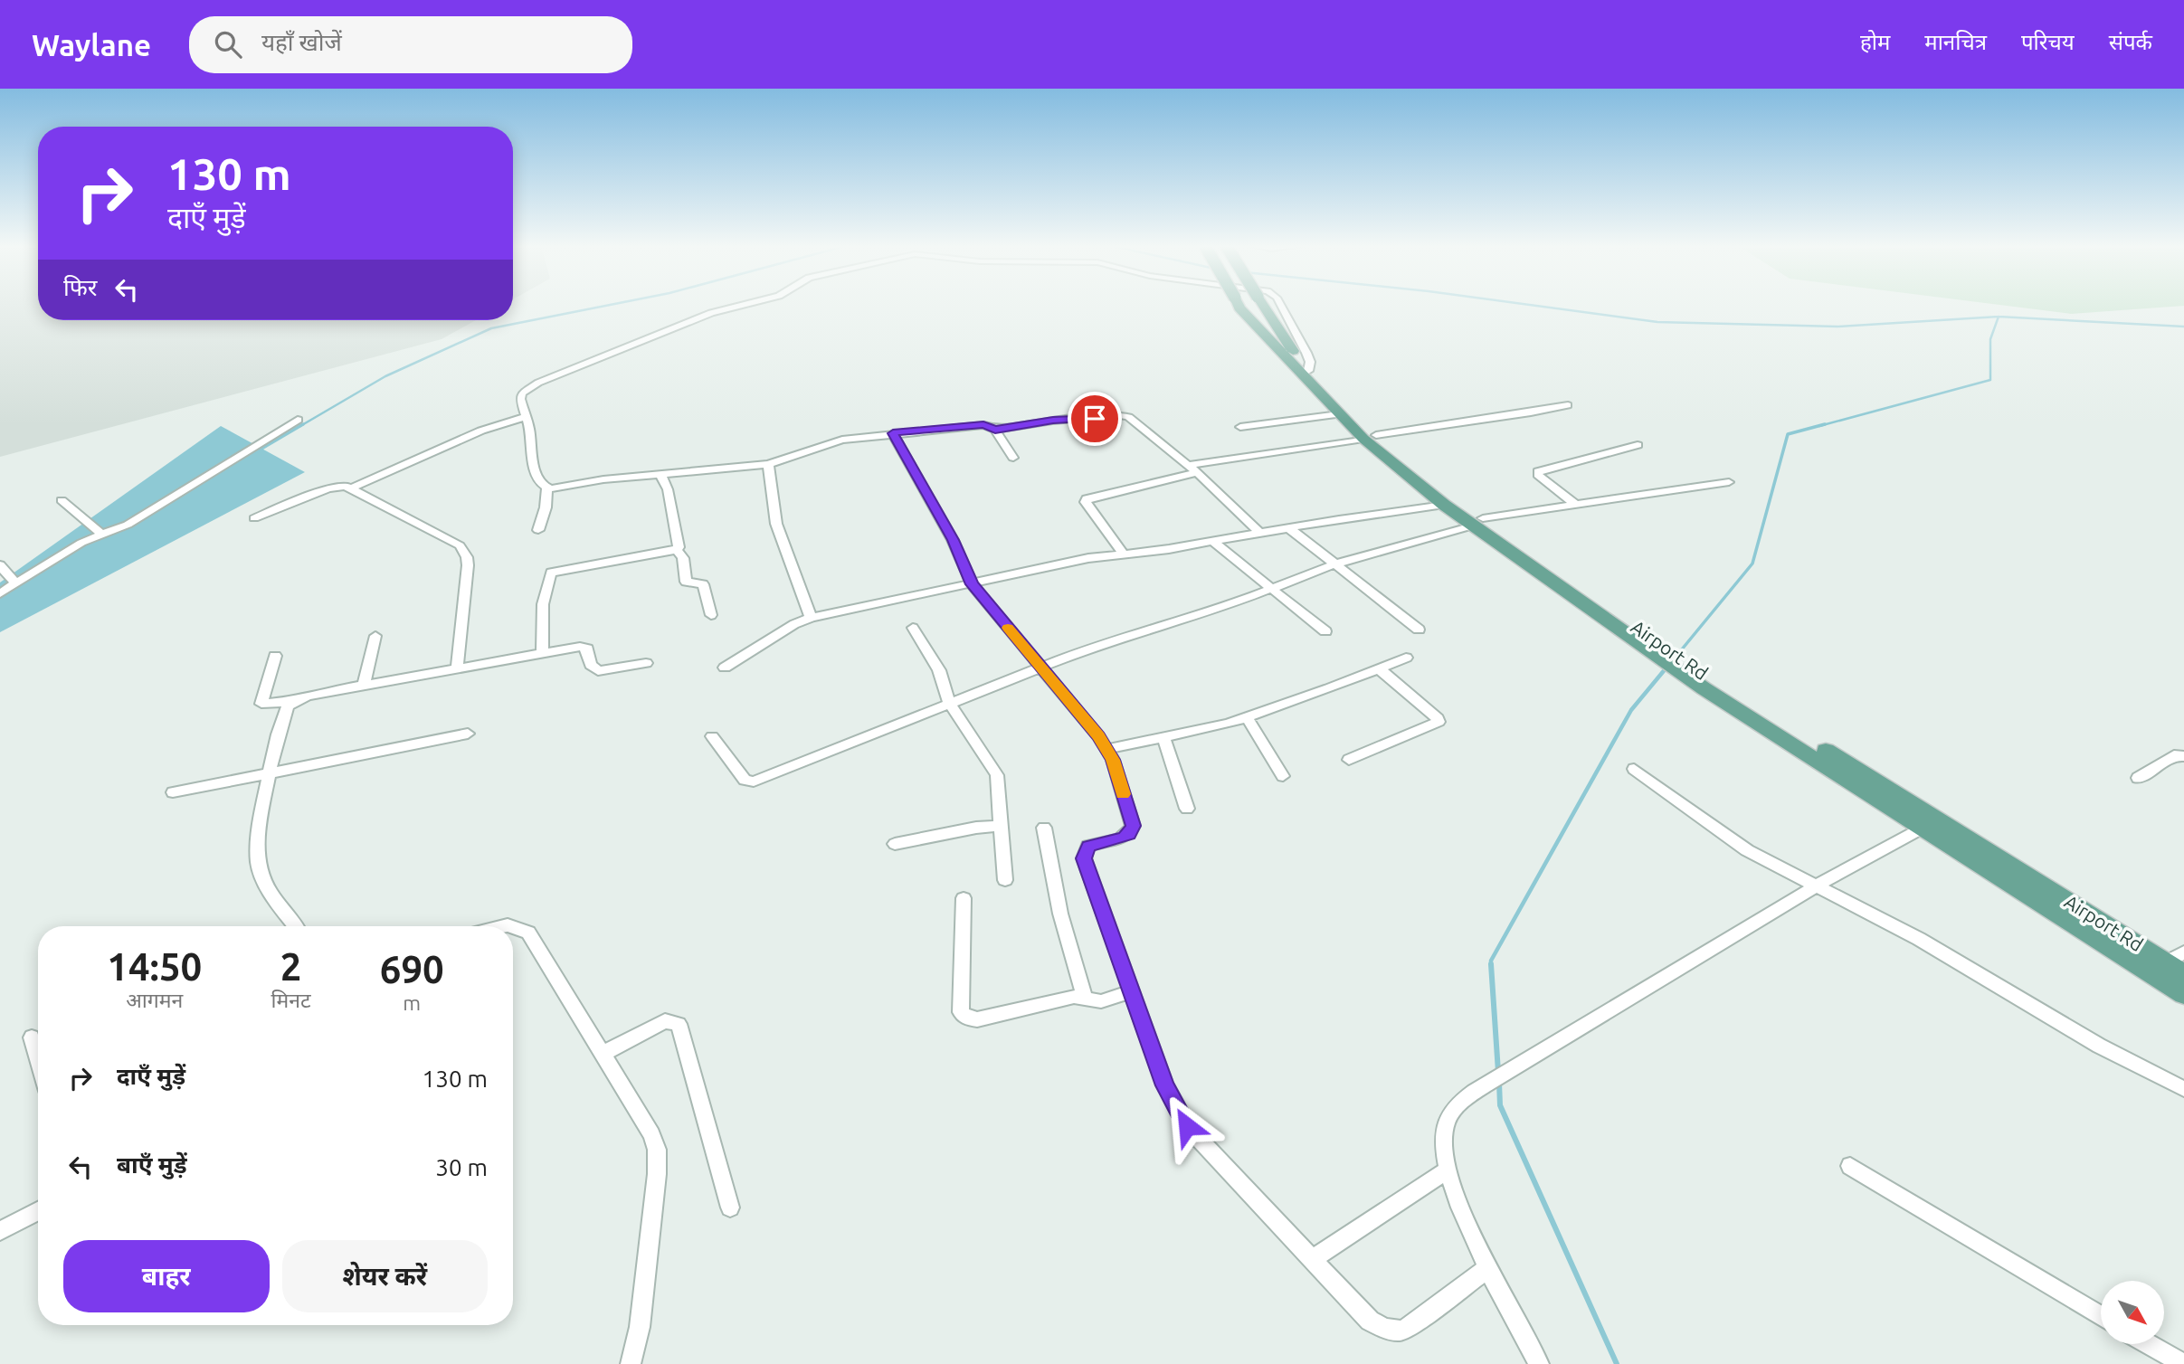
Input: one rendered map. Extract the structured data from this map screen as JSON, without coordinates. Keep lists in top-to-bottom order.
{
  "streets": {
    "main road": ["Airport Rd"]
  },
  "north": "bottom right",
  "page": {
    "header": "Waylane",
    "search": "यहाँ खोजें",
    "nav": [
      "होम",
      "मानचित्र",
      "परिचय",
      "संपर्क"
    ],
    "turn": ["130 m", "दाएँ मुड़ें"],
    "then": "फिर",
    "eta": [
      "14:50",
      "आगमन",
      "2",
      "मिनट",
      "690",
      "m"
    ],
    "list": [
      {
        "name": "दाएँ मुड़ें",
        "value": "130 m"
      },
      {
        "name": "बाएँ मुड़ें",
        "value": "30 m"
      }
    ],
    "buttons": ["बाहर", "शेयर करें"]
  }
}
